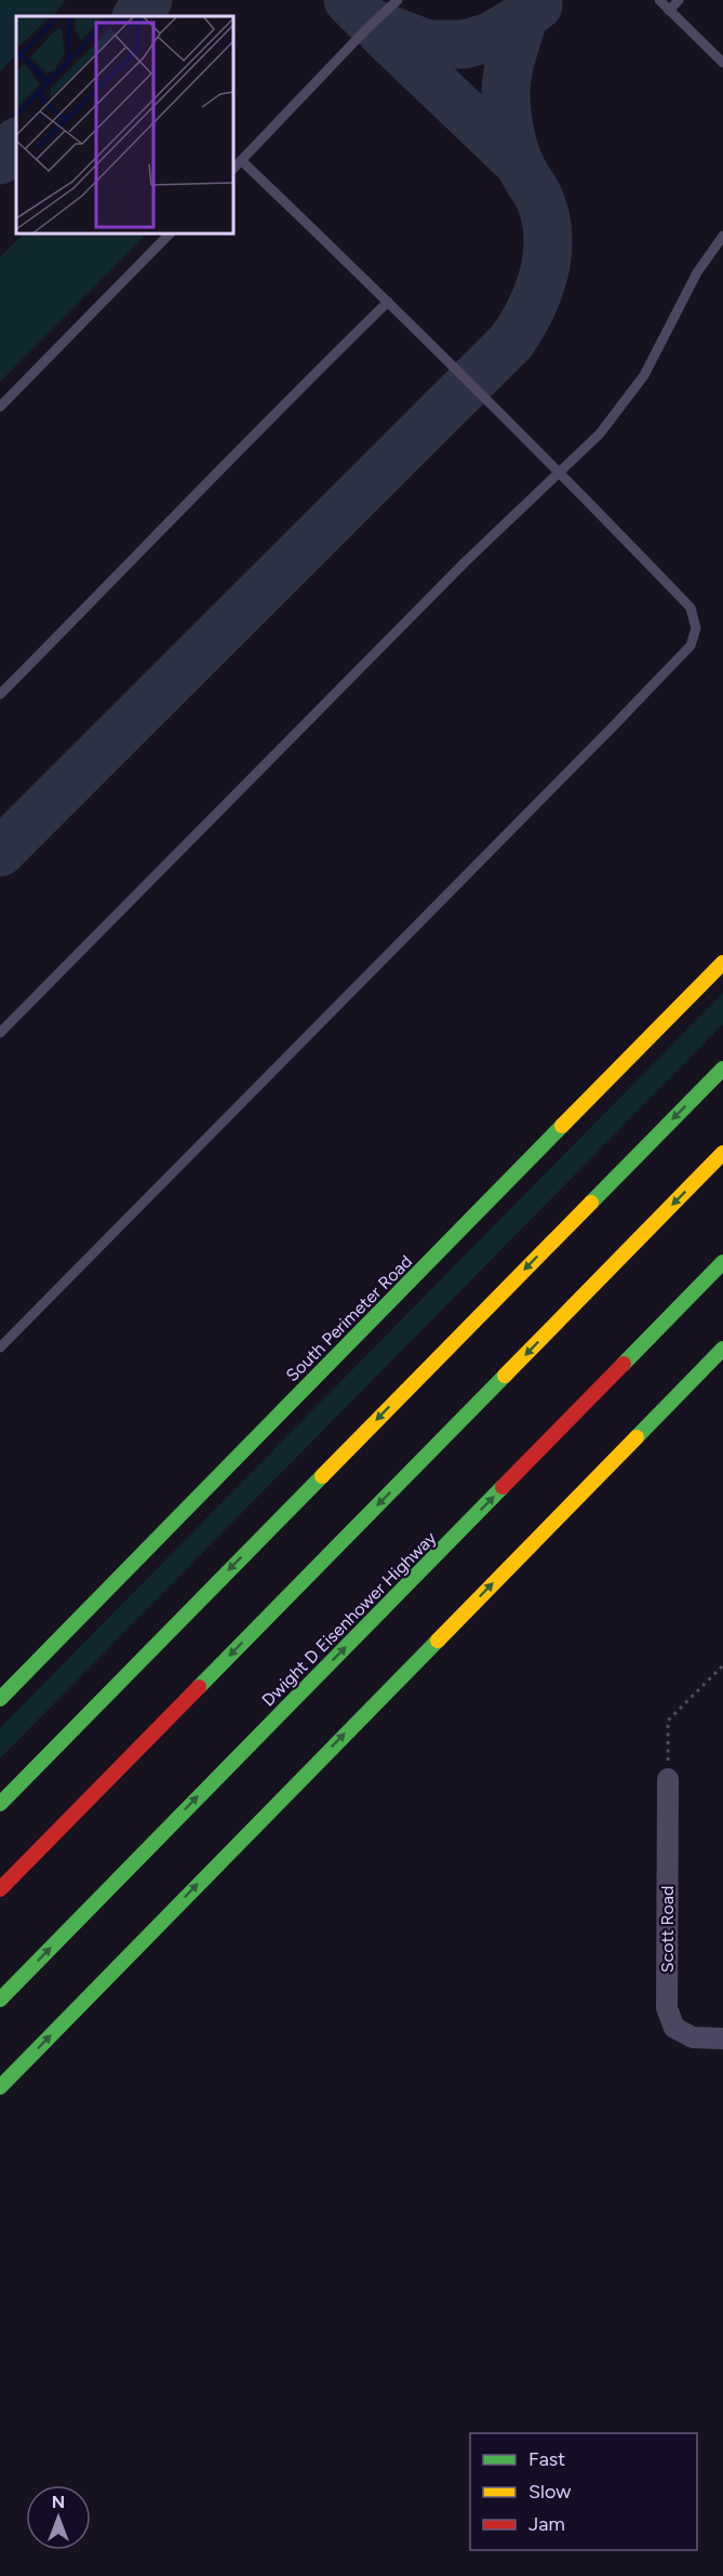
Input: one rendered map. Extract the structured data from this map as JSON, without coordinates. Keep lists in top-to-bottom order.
{
  "streets": {
    "main road": ["South Perimeter Road", "Dwight D Eisenhower Highway"],
    "street": ["Scott Road"]
  },
  "legend": ["Fast", "Slow", "Jam"],
  "north": "top"
}
